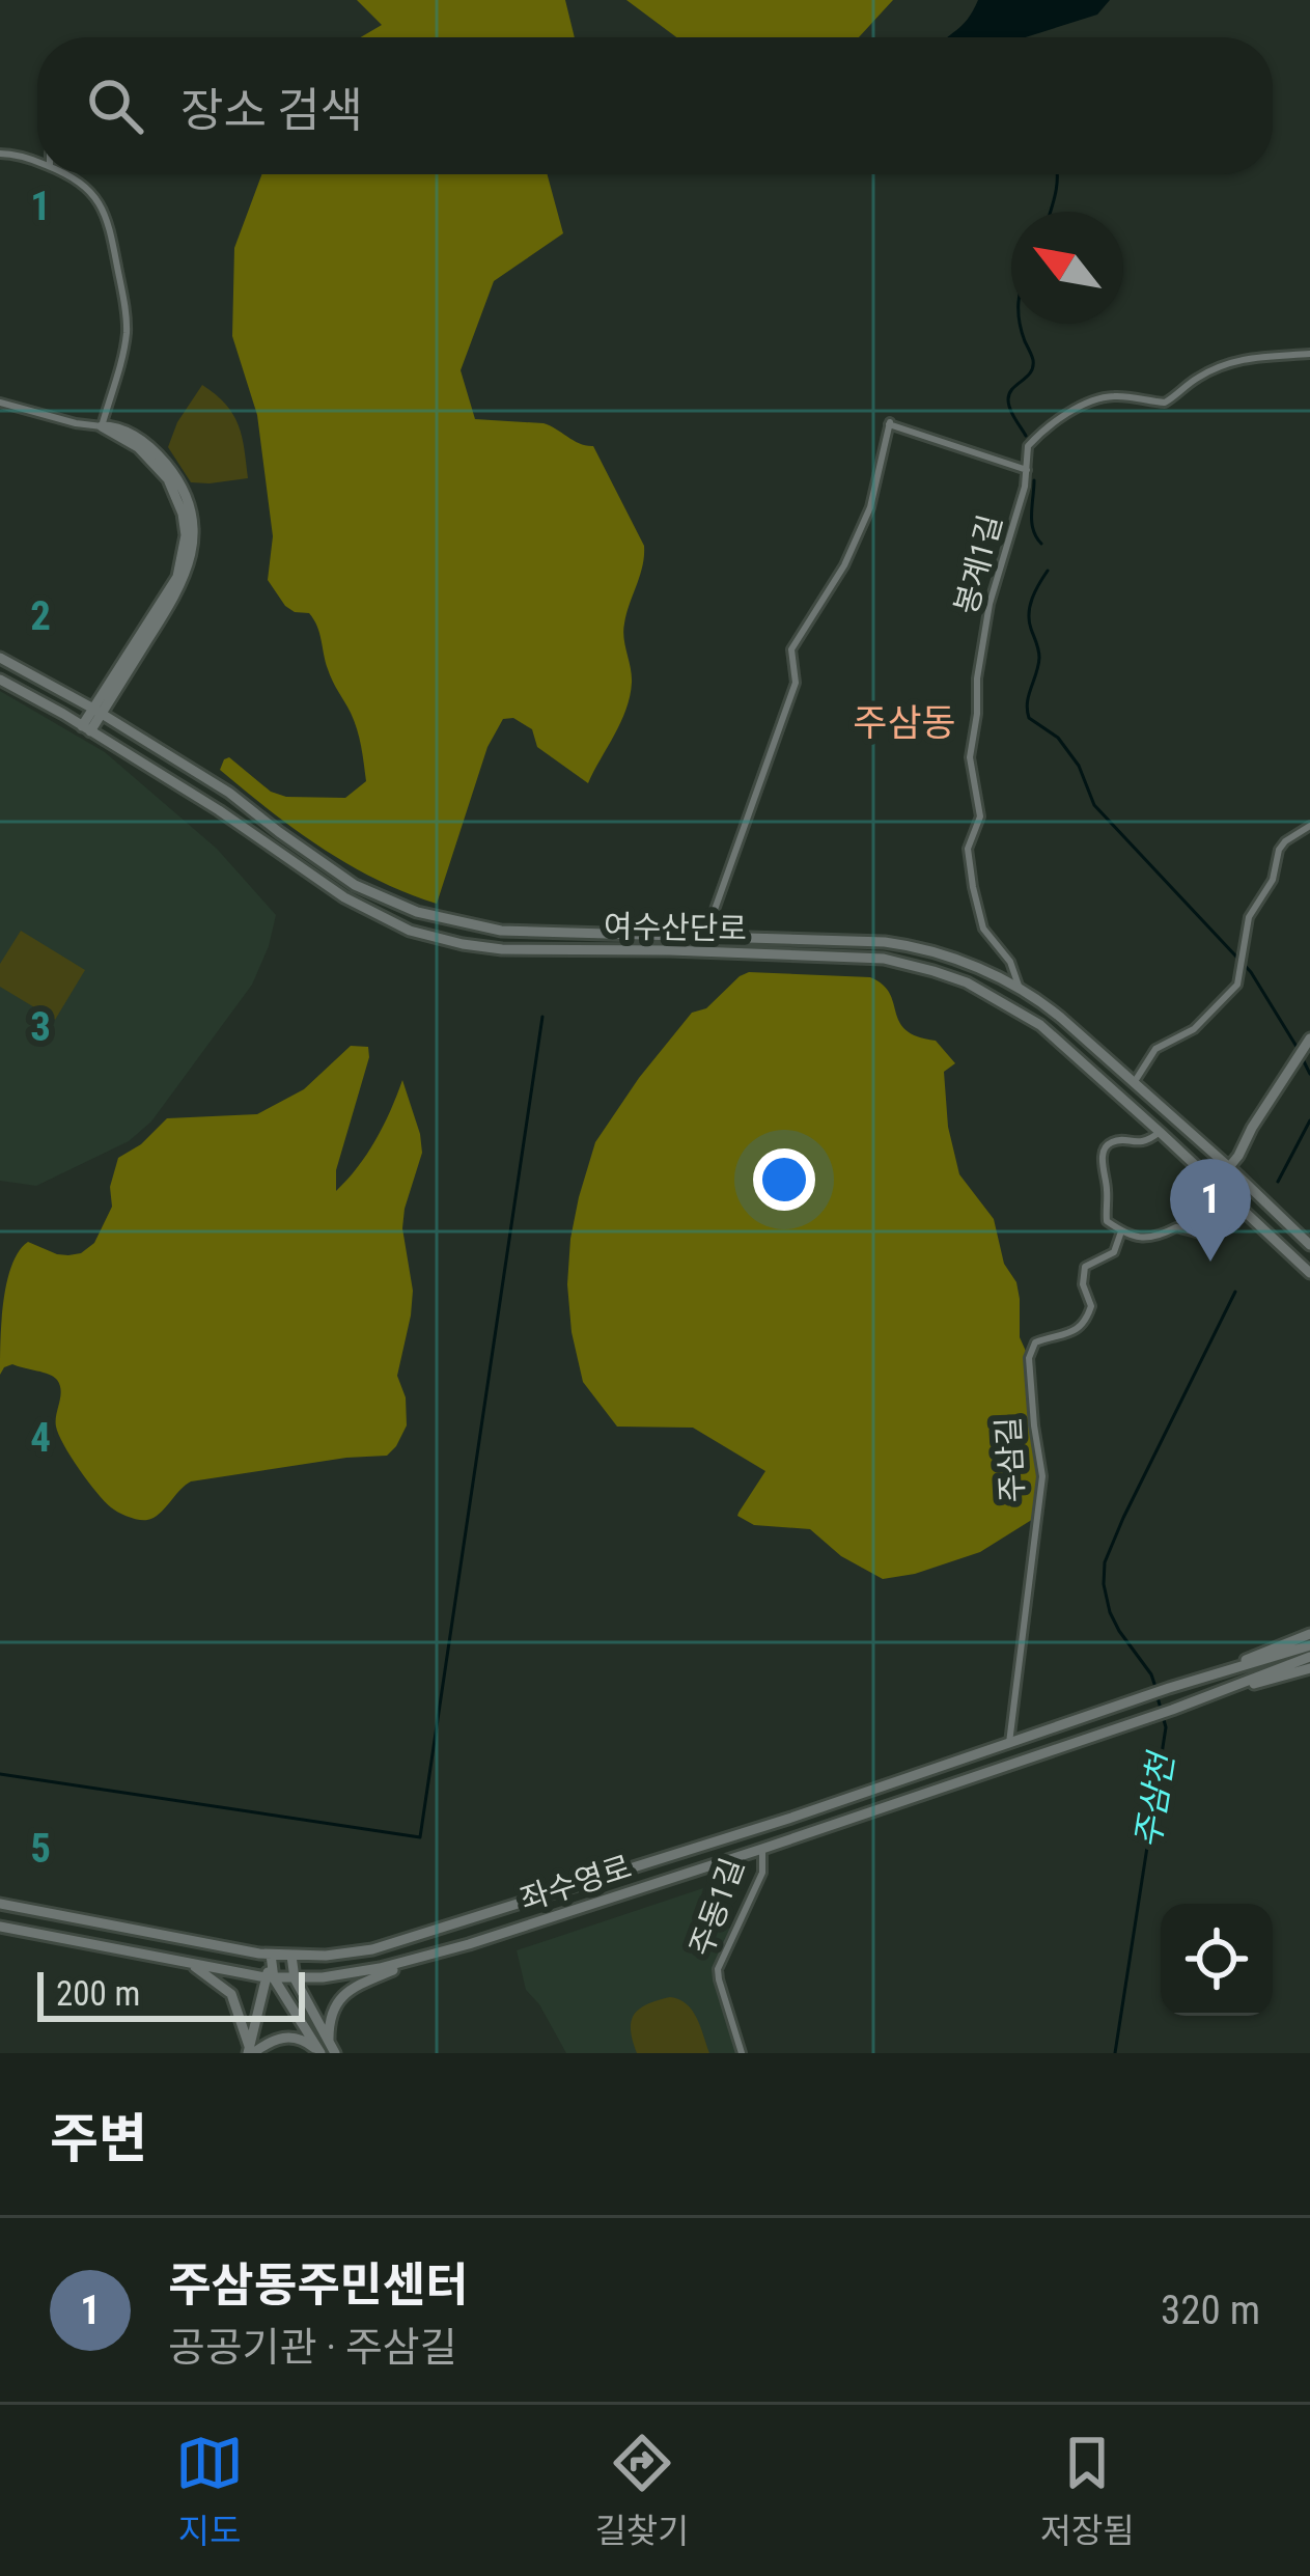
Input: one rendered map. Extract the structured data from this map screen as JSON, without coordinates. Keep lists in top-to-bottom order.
{
  "streets": {
    "street": [
      "봉계1길",
      "여수산단로",
      "주삼길",
      "좌수영로",
      "주동1길"
    ]
  },
  "crossings": [
    ["봉계1길", "여수산단로"],
    ["주삼길", "좌수영로"],
    ["좌수영로", "주동1길"]
  ],
  "districts": ["주삼동"],
  "water": ["주삼천"],
  "scale_bar": "200 m",
  "north": "top left",
  "page": {
    "search": "장소 검색",
    "pins": "1",
    "scale": "200 m",
    "heading": "주변",
    "list": [
      {
        "mark": "1",
        "name": "주삼동주민센터",
        "note": "공공기관 · 주삼길",
        "value": "320 m"
      }
    ],
    "nav": ["지도", "길찾기", "저장됨"]
  },
  "grid": {
    "rows": [
      "1",
      "2",
      "3",
      "4",
      "5"
    ]
  }
}
